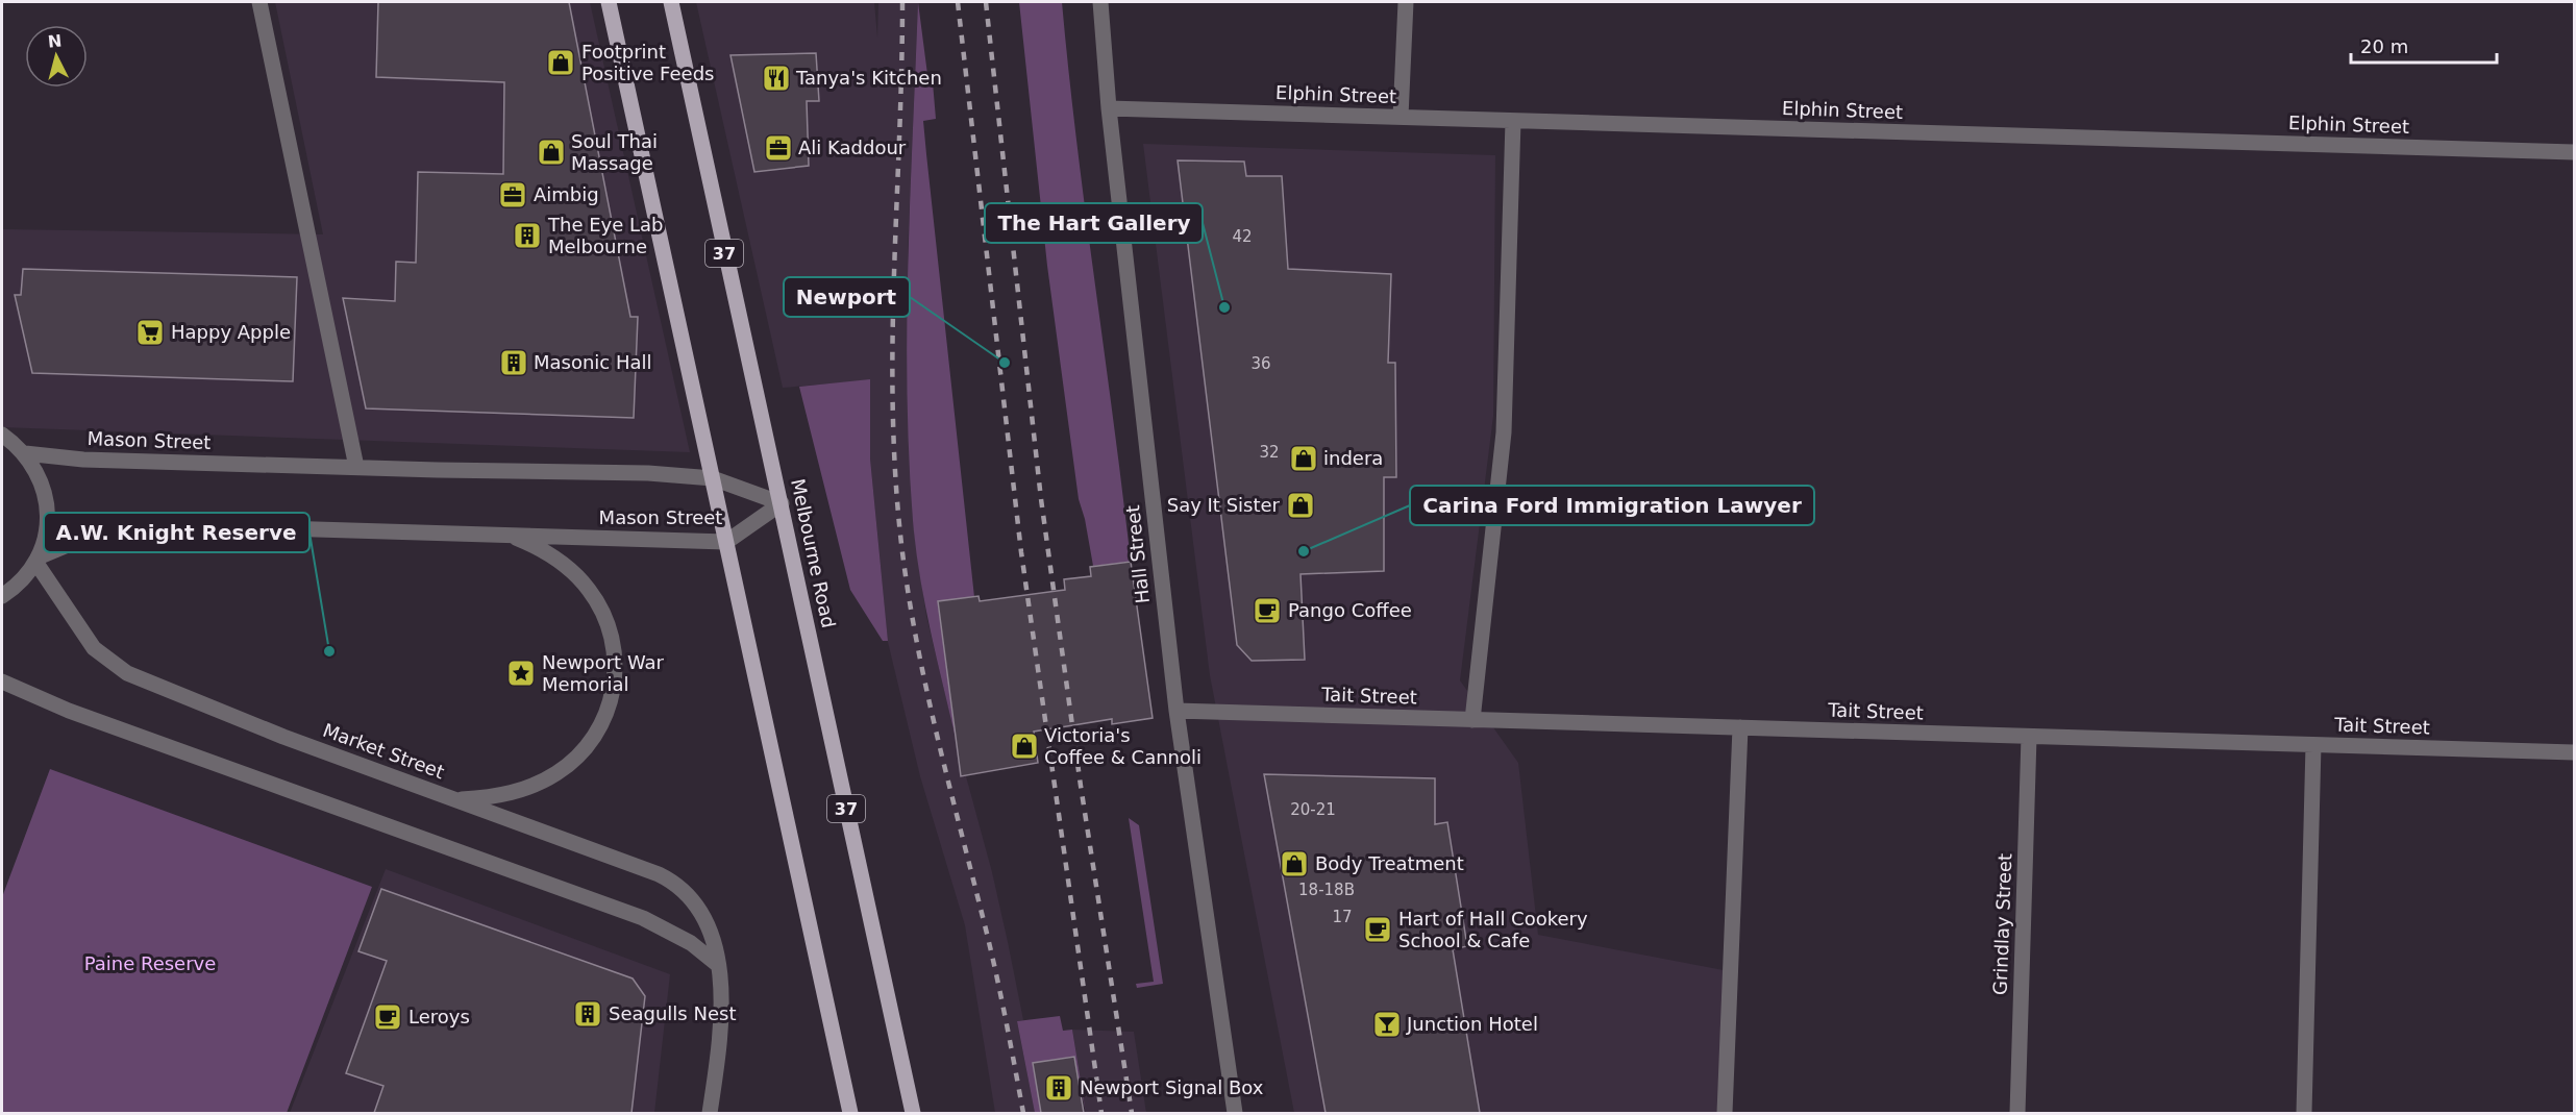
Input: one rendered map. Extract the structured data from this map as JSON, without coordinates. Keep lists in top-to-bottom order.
{
  "streets": {
    "main road": ["37", "Melbourne Road"],
    "street": [
      "Elphin Street",
      "Mason Street",
      "Hall Street",
      "Tait Street",
      "Market Street",
      "Grindlay Street"
    ]
  },
  "crossings": [
    ["Elphin Street", "Hall Street"],
    ["Mason Street", "Melbourne Road"],
    ["Mason Street", "Market Street"],
    ["Hall Street", "Tait Street"],
    ["Tait Street", "Grindlay Street"]
  ],
  "parks": ["Paine Reserve"],
  "places": {
    "shop": [
      "Footprint Positive Feeds",
      "Soul Thai Massage",
      "indera",
      "Say It Sister",
      "Victoria's Coffee & Cannoli",
      "Body Treatment"
    ],
    "restaurant": ["Tanya's Kitchen"],
    "office": ["Ali Kaddour", "Aimbig"],
    "building": [
      "The Eye Lab Melbourne",
      "Masonic Hall",
      "Seagulls Nest",
      "Newport Signal Box"
    ],
    "other": [
      "The Hart Gallery",
      "Newport",
      "Carina Ford Immigration Lawyer",
      "A.W. Knight Reserve"
    ],
    "supermarket": ["Happy Apple"],
    "cafe": ["Pango Coffee", "Hart of Hall Cookery School & Cafe", "Leroys"],
    "place": ["Newport War Memorial"],
    "bar": ["Junction Hotel"]
  },
  "house_numbers": [
    "42",
    "36",
    "32",
    "20-21",
    "18-18B",
    "17"
  ],
  "scale_bar": "20 m",
  "north": "top"
}
